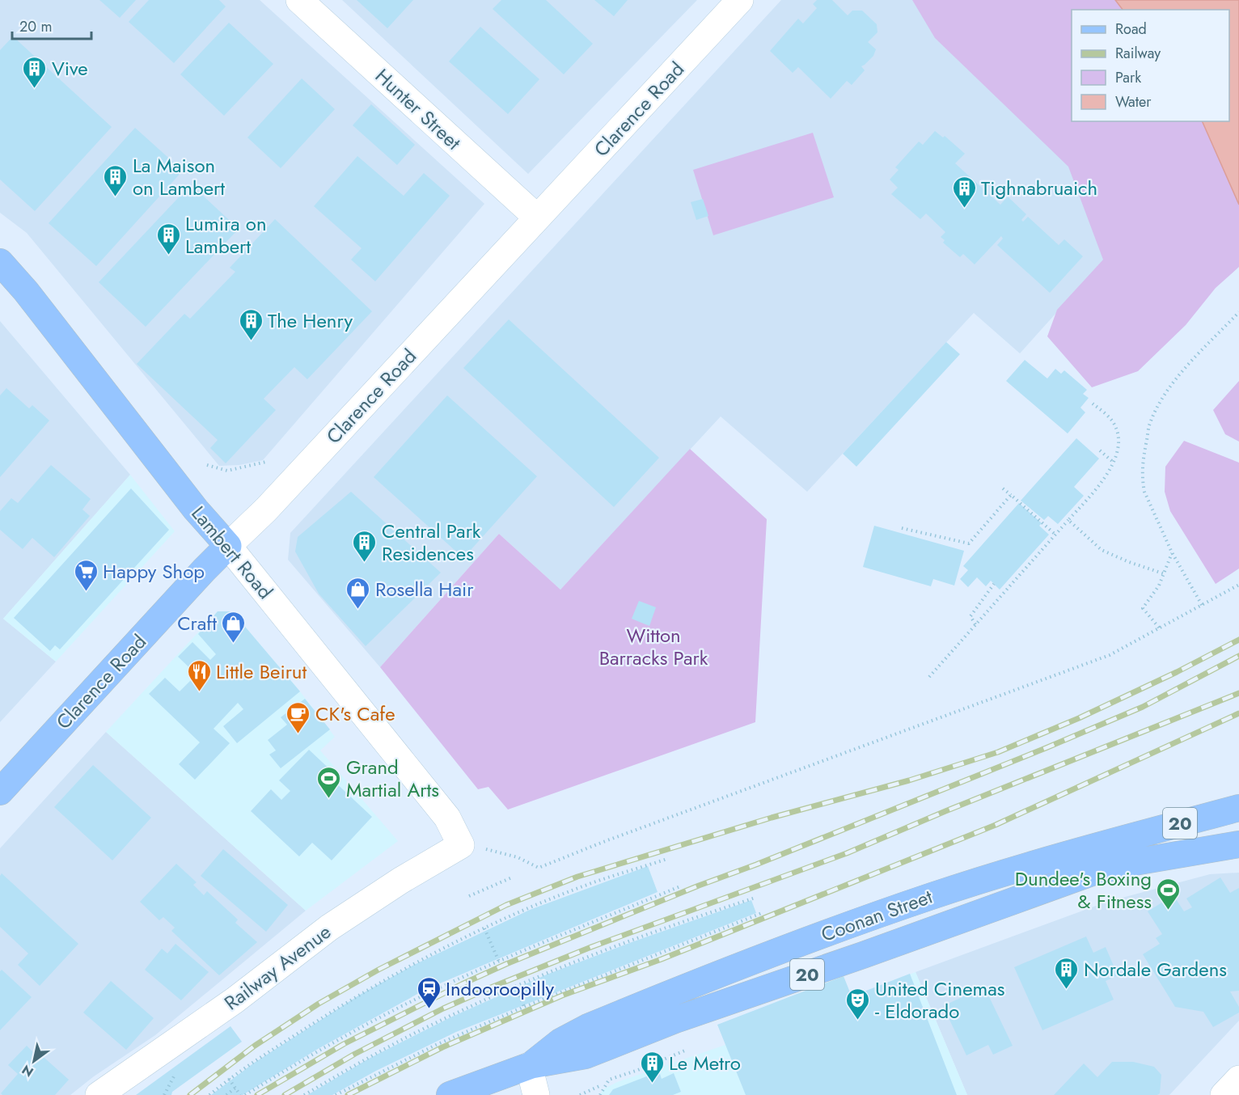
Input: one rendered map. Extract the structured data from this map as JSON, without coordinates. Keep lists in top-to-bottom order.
{
  "streets": {
    "main road": [
      "Clarence Road",
      "Lambert Road",
      "20",
      "Coonan Street"
    ],
    "street": ["Hunter Street", "Railway Avenue"]
  },
  "crossings": [
    ["Hunter Street", "Clarence Road"],
    ["Clarence Road", "Lambert Road"],
    ["Lambert Road", "Railway Avenue"]
  ],
  "parks": ["Witton Barracks Park"],
  "places": {
    "building": [
      "Vive",
      "La Maison on Lambert",
      "Tighnabruaich",
      "Lumira on Lambert",
      "The Henry",
      "Central Park Residences",
      "Nordale Gardens",
      "Le Metro"
    ],
    "supermarket": ["Happy Shop"],
    "shop": ["Rosella Hair", "Craft"],
    "restaurant": ["Little Beirut"],
    "cafe": ["CK's Cafe"],
    "sports": ["Grand Martial Arts", "Dundee's Boxing & Fitness"],
    "station": ["Indooroopilly"],
    "theatre": ["United Cinemas - Eldorado"]
  },
  "legend": [
    "Road",
    "Railway",
    "Park",
    "Water"
  ],
  "scale_bar": "20 m",
  "north": "bottom left"
}
